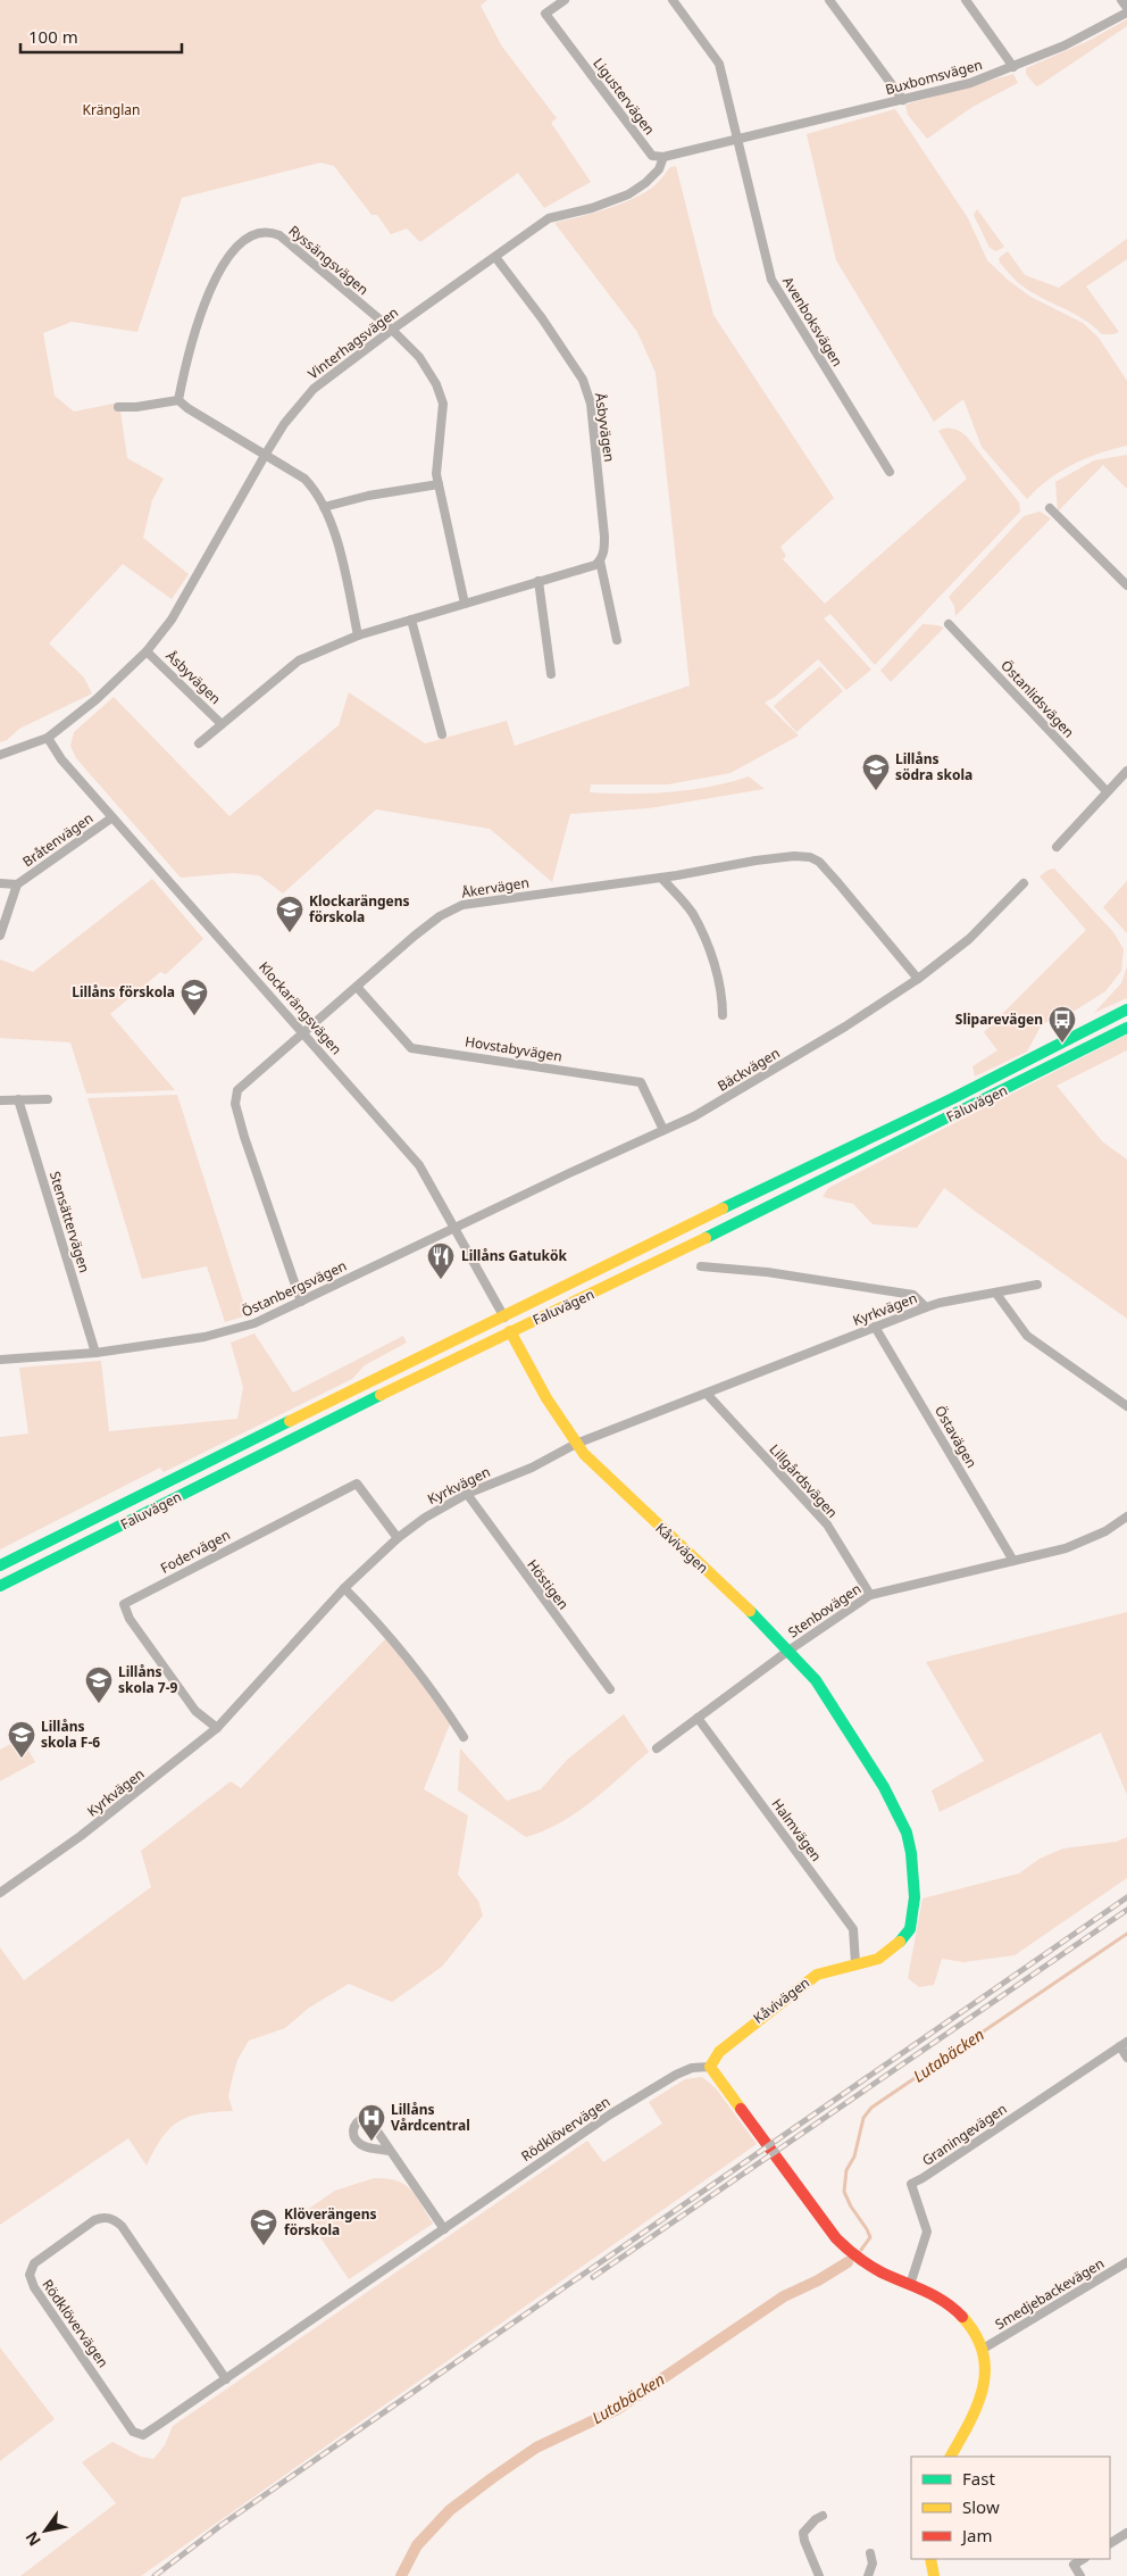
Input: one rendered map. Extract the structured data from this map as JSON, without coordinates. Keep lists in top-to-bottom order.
{
  "streets": {
    "main road": ["Faluvägen", "Kåvivägen"],
    "street": [
      "Buxbomsvägen",
      "Ligustervägen",
      "Ryssängsvägen",
      "Avenboksvägen",
      "Vinterhagsvägen",
      "Åsbyvägen",
      "Östanlidsvägen",
      "Bråtenvägen",
      "Åkervägen",
      "Klockarängsvägen",
      "Hovstabyvägen",
      "Bäckvägen",
      "Stensättervägen",
      "Östanbergsvägen",
      "Kyrkvägen",
      "Östavägen",
      "Lillgårdsvägen",
      "Fodervägen",
      "Höstigen",
      "Stenbovägen",
      "Halmvägen",
      "Rödklövervägen",
      "Graningevägen",
      "Smedjebackevägen"
    ]
  },
  "crossings": [
    ["Buxbomsvägen", "Avenboksvägen"],
    ["Ligustervägen", "Vinterhagsvägen"],
    ["Ryssängsvägen", "Vinterhagsvägen"],
    ["Ryssängsvägen", "Åsbyvägen"],
    ["Vinterhagsvägen", "Åsbyvägen"],
    ["Vinterhagsvägen", "Klockarängsvägen"],
    ["Bråtenvägen", "Klockarängsvägen"],
    ["Åkervägen", "Klockarängsvägen"],
    ["Åkervägen", "Hovstabyvägen"],
    ["Åkervägen", "Bäckvägen"],
    ["Åkervägen", "Östanbergsvägen"],
    ["Klockarängsvägen", "Bäckvägen"],
    ["Klockarängsvägen", "Faluvägen"],
    ["Klockarängsvägen", "Östanbergsvägen"],
    ["Klockarängsvägen", "Kåvivägen"],
    ["Hovstabyvägen", "Bäckvägen"],
    ["Bäckvägen", "Östanbergsvägen"],
    ["Faluvägen", "Kåvivägen"],
    ["Stensättervägen", "Östanbergsvägen"],
    ["Kyrkvägen", "Östavägen"],
    ["Kyrkvägen", "Lillgårdsvägen"],
    ["Kyrkvägen", "Kåvivägen"],
    ["Kyrkvägen", "Fodervägen"],
    ["Kyrkvägen", "Höstigen"],
    ["Östavägen", "Stenbovägen"],
    ["Lillgårdsvägen", "Stenbovägen"],
    ["Kåvivägen", "Stenbovägen"],
    ["Kåvivägen", "Halmvägen"],
    ["Kåvivägen", "Rödklövervägen"],
    ["Stenbovägen", "Halmvägen"]
  ],
  "water": ["Lutabäcken"],
  "parks": ["Kränglan"],
  "places": {
    "school or university": [
      "Lillåns södra skola",
      "Klockarängens förskola",
      "Lillåns förskola",
      "Lillåns skola 7-9",
      "Lillåns skola F-6",
      "Klöverängens förskola"
    ],
    "bus stop": ["Sliparevägen"],
    "restaurant": ["Lillåns Gatukök"],
    "hospital": ["Lillåns Vårdcentral"]
  },
  "legend": ["Fast", "Slow", "Jam"],
  "scale_bar": "100 m",
  "north": "bottom left"
}
